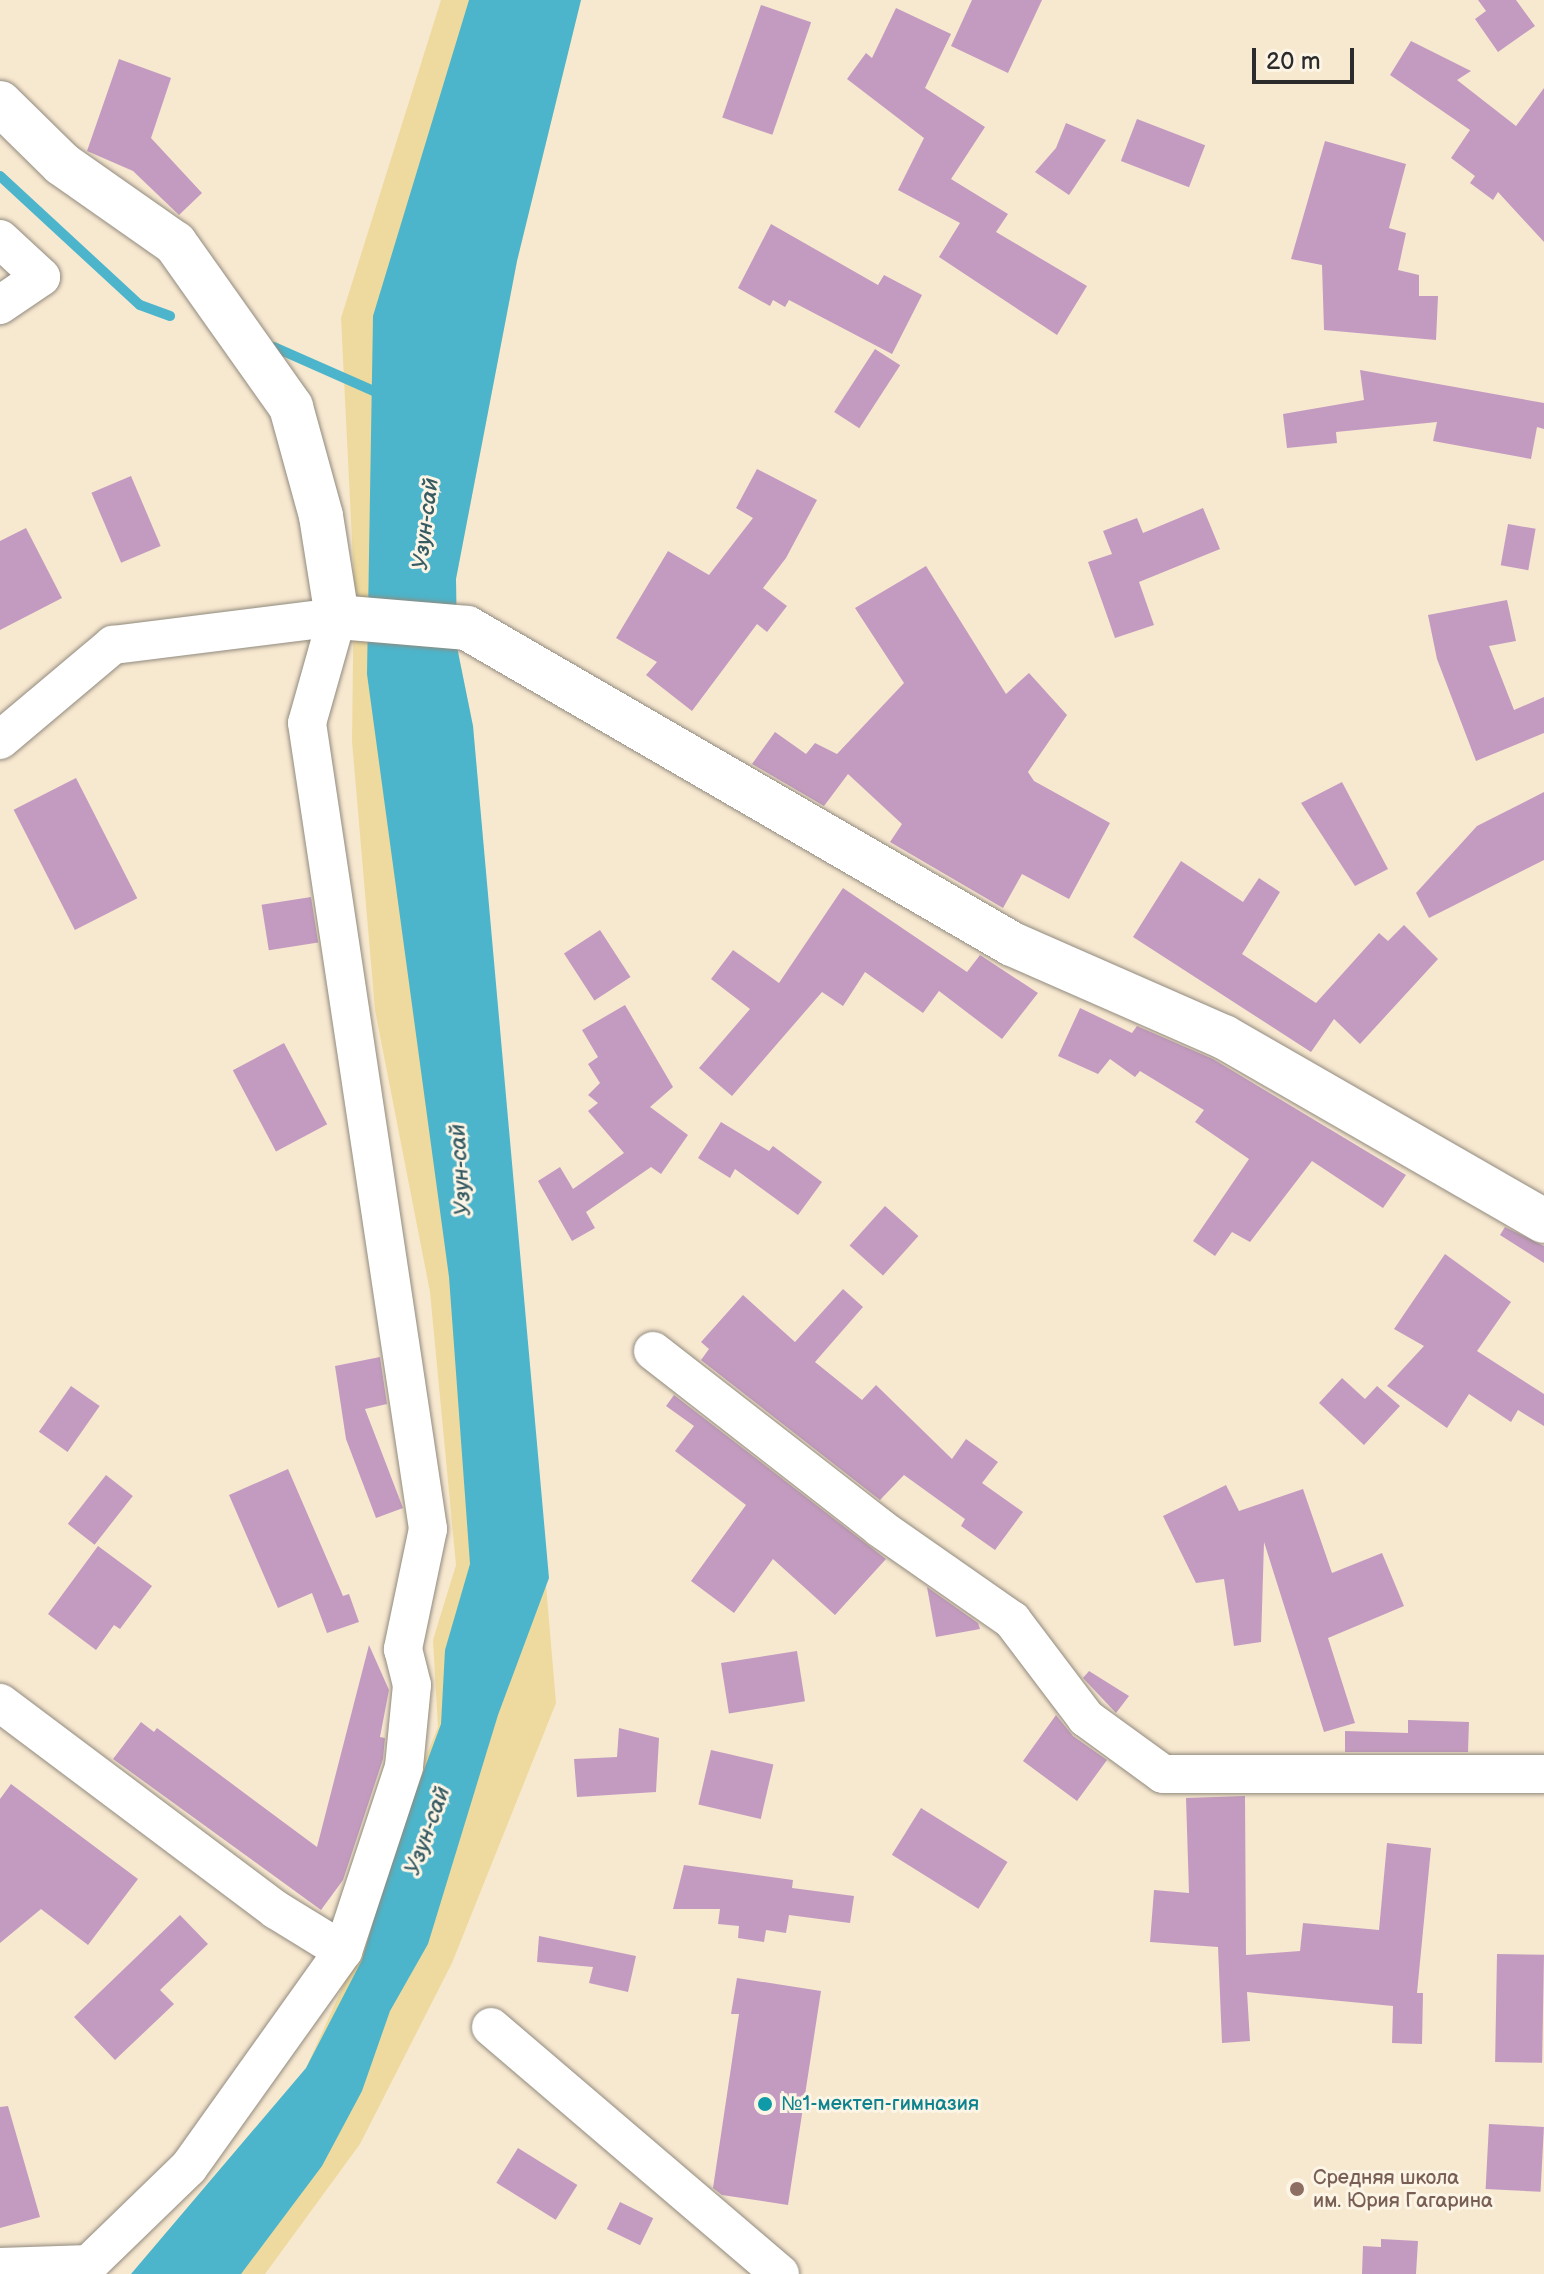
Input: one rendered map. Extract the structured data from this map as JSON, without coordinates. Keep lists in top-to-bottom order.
{
  "water": ["Узун-сай"],
  "places": ["№1-мектеп-гимназия", "Средняя школа им. Юрия Гагарина"],
  "scale_bar": "20 m"
}
